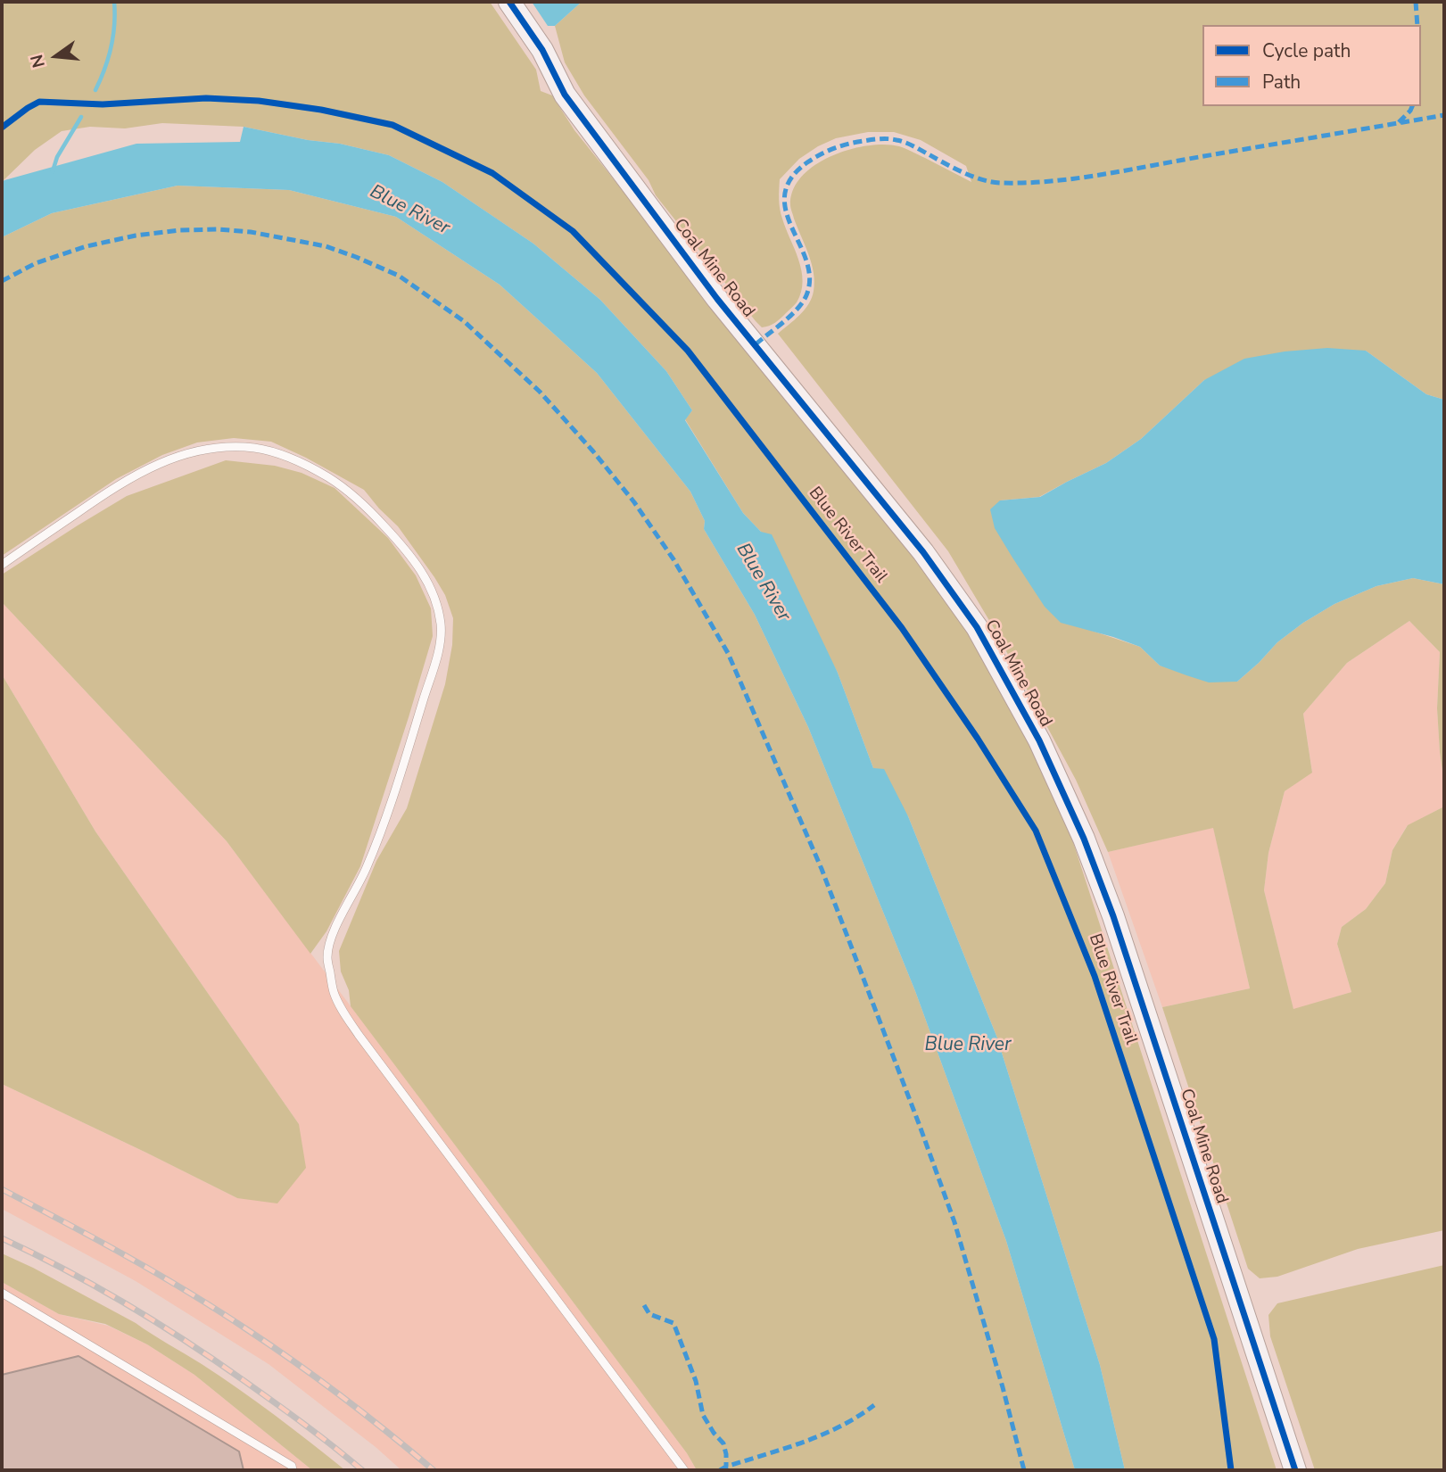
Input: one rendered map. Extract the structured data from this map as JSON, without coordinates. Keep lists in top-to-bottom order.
{
  "streets": {
    "street": ["Coal Mine Road"],
    "cycle path": ["Blue River Trail"]
  },
  "water": ["Blue River"],
  "legend": ["Cycle path", "Path"],
  "north": "left"
}
